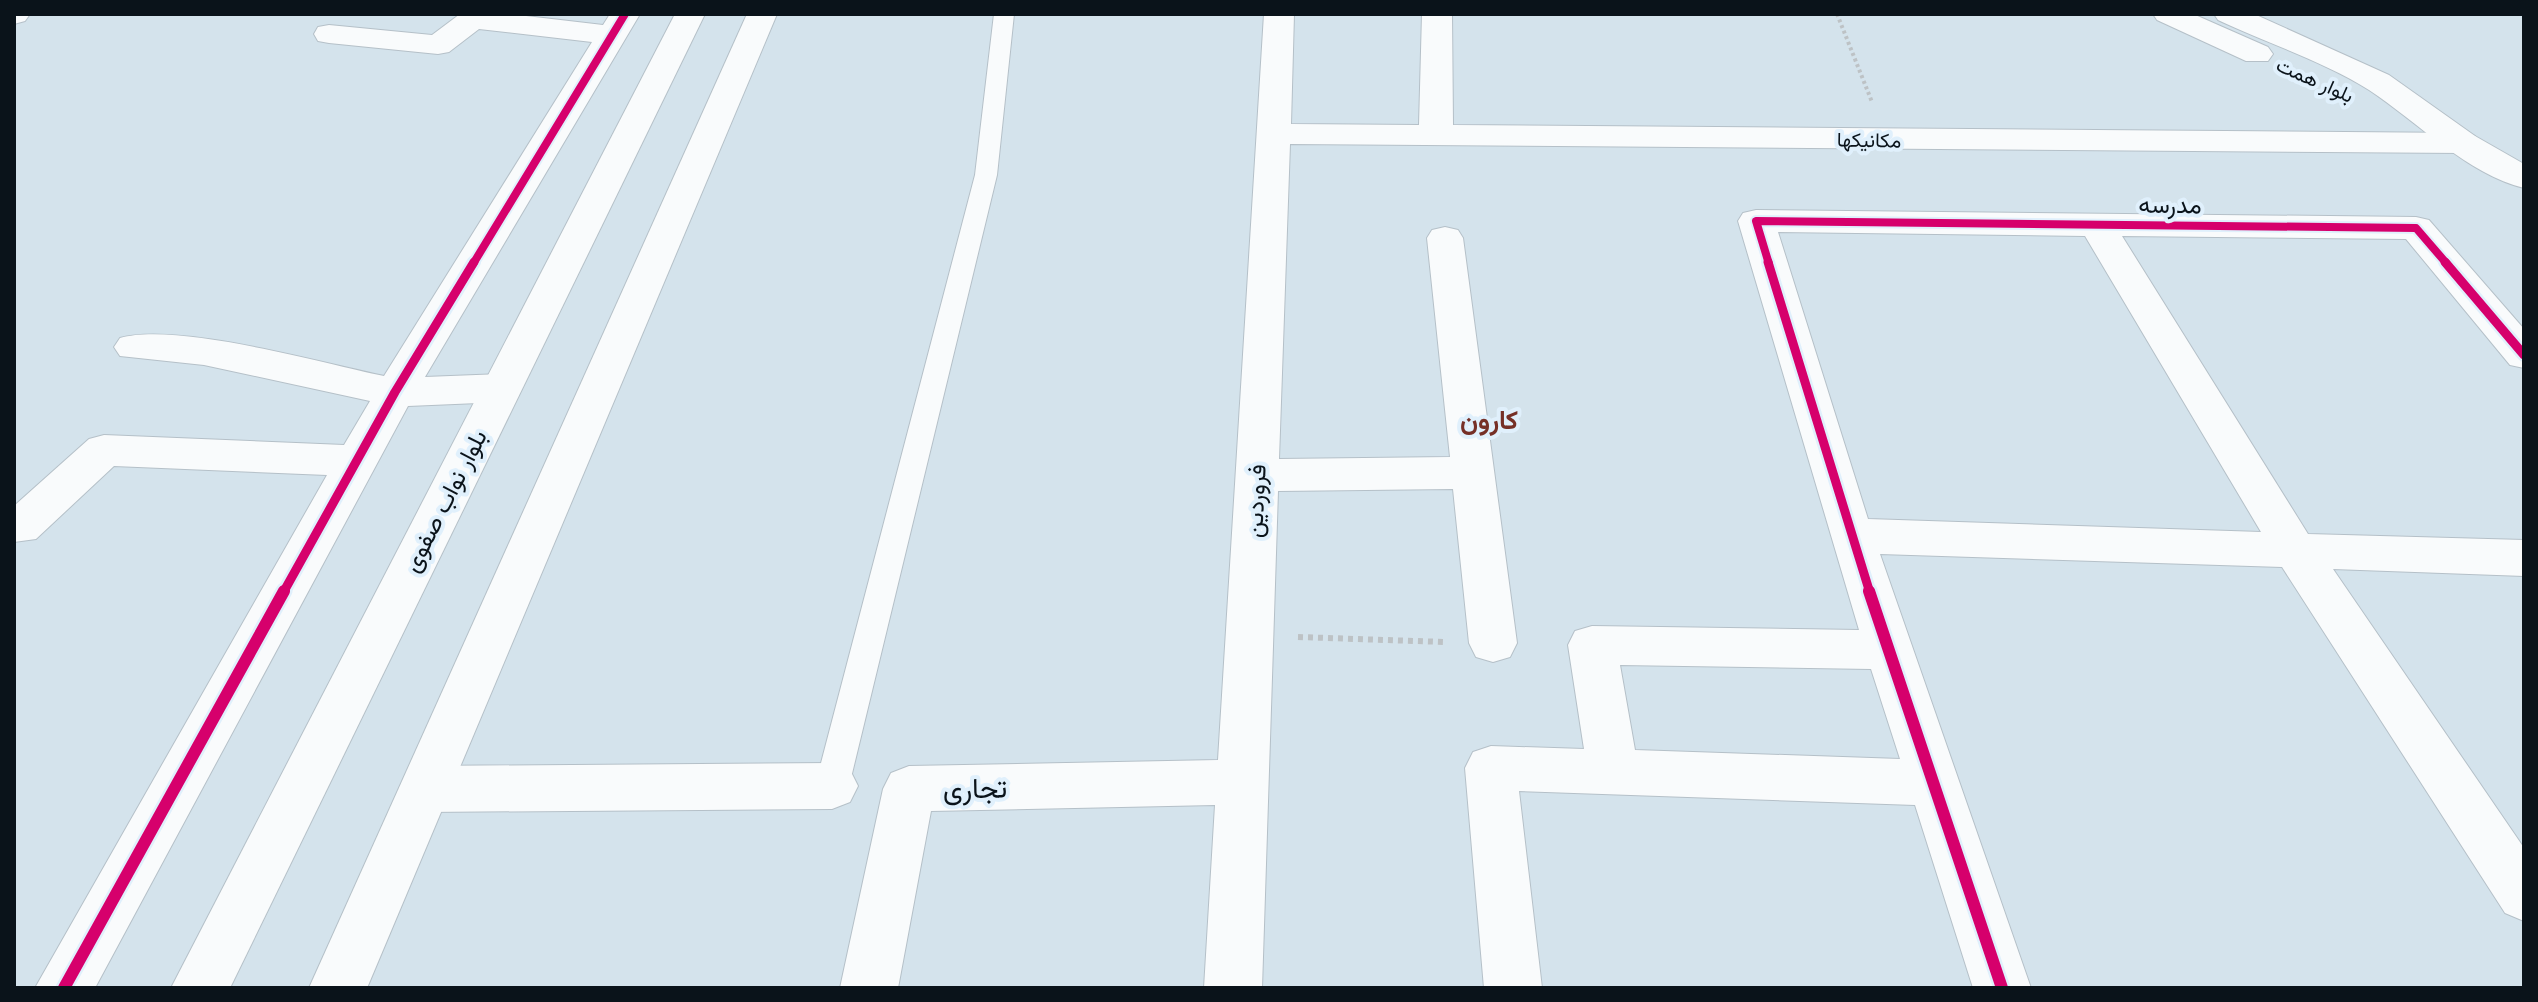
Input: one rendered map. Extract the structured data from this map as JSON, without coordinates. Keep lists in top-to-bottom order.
{
  "streets": {
    "street": [
      "بلوار همت",
      "مکانیکها",
      "مدرسه",
      "بلوار نواب صفوی",
      "فروردین",
      "تجاری"
    ]
  },
  "crossings": [
    ["بلوار همت", "مکانیکها"],
    ["مکانیکها", "فروردین"],
    ["فروردین", "تجاری"]
  ],
  "districts": ["کارون"]
}
